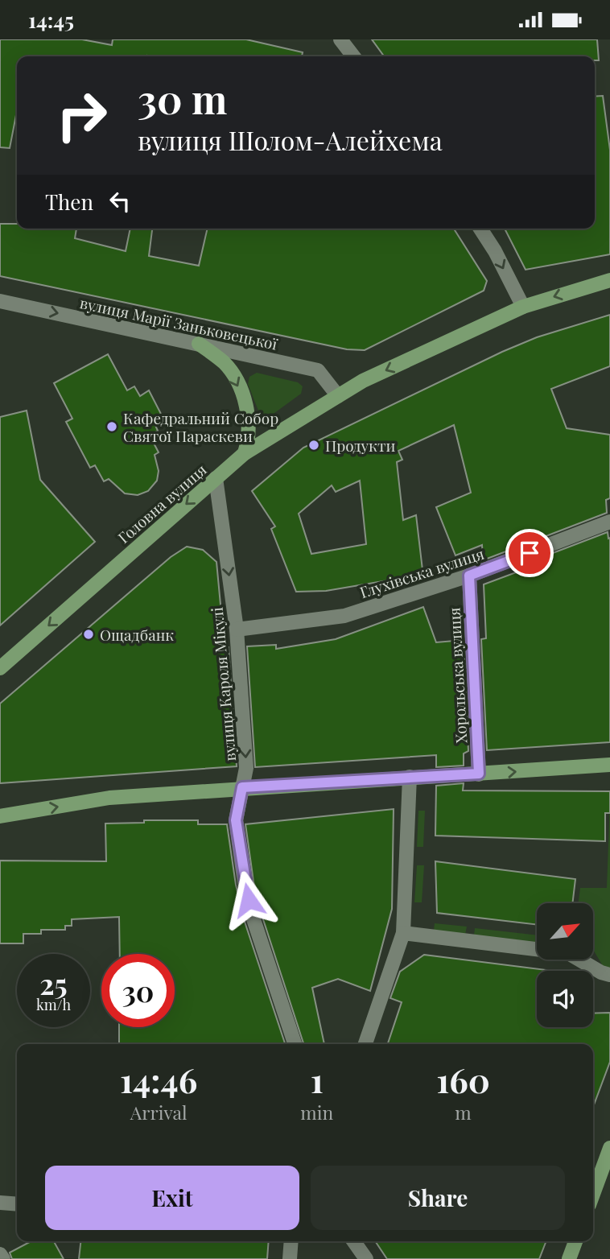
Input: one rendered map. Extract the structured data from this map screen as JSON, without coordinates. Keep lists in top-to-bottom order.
{
  "streets": {
    "main road": ["Головна вулиця"],
    "street": [
      "вулиця Марії Заньковецької",
      "Глухівська вулиця",
      "Хорольська вулиця",
      "вулиця Кароля Мікулі"
    ]
  },
  "crossings": [
    ["вулиця Марії Заньковецької", "Головна вулиця"],
    ["Головна вулиця", "вулиця Кароля Мікулі"],
    ["Глухівська вулиця", "Хорольська вулиця"],
    ["Глухівська вулиця", "вулиця Кароля Мікулі"]
  ],
  "one_way": ["вулиця Марії Заньковецької", "Головна вулиця", "вулиця Кароля Мікулі"],
  "places": ["Кафедральний Собор Святої Параскеви", "Продукти", "Ощадбанк"],
  "north": "top right",
  "page": {
    "status": "14:45",
    "turn": ["30 m", "вулиця Шолом-Алейхема"],
    "then": "Then",
    "speed": "25 km/h",
    "limit": "30",
    "eta": [
      "14:46",
      "Arrival",
      "1",
      "min",
      "160",
      "m"
    ],
    "buttons": ["Exit", "Share"]
  }
}
